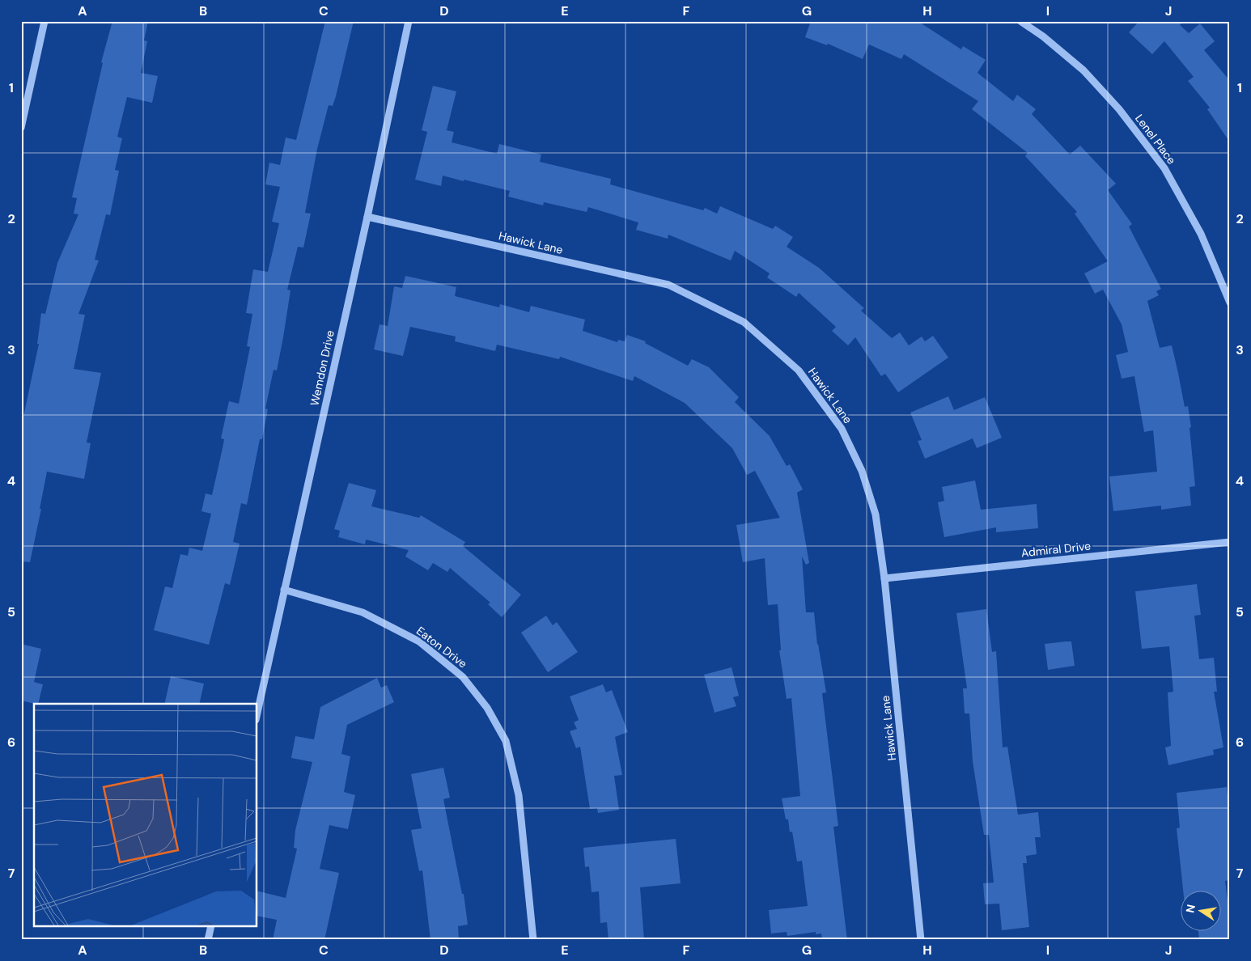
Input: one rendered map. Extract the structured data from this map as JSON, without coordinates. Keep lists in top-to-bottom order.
{
  "streets": {
    "street": [
      "Lenel Place",
      "Hawick Lane",
      "Wemdon Drive",
      "Admiral Drive",
      "Eaton Drive"
    ]
  },
  "crossings": [
    ["Hawick Lane", "Wemdon Drive"],
    ["Hawick Lane", "Admiral Drive"],
    ["Wemdon Drive", "Eaton Drive"]
  ],
  "north": "left",
  "grid": {
    "columns": [
      "A",
      "B",
      "C",
      "D",
      "E",
      "F",
      "G",
      "H",
      "I",
      "J"
    ],
    "rows": [
      "1",
      "2",
      "3",
      "4",
      "5",
      "6",
      "7"
    ]
  }
}
